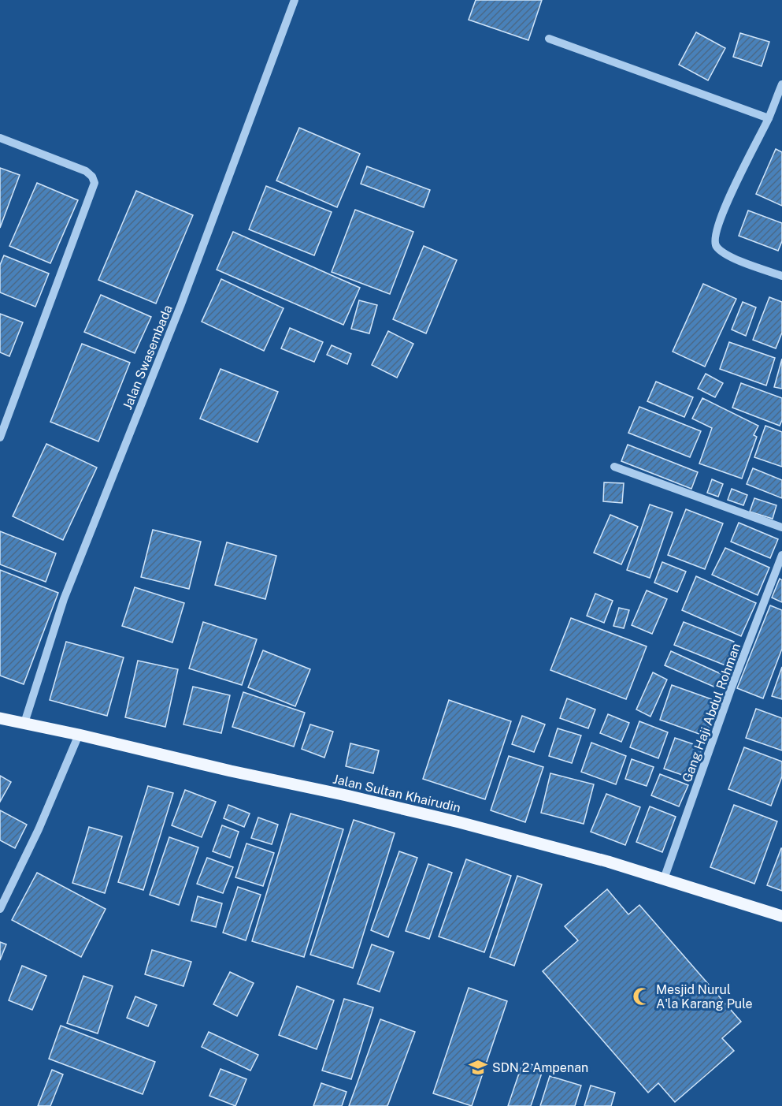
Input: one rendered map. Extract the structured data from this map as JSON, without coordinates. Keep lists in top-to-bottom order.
{
  "streets": {
    "main road": ["Jalan Sultan Khairudin"],
    "street": ["Jalan Swasembada", "Gang Haji Abdul Rohman"]
  },
  "crossings": [
    ["Jalan Swasembada", "Jalan Sultan Khairudin"],
    ["Gang Haji Abdul Rohman", "Jalan Sultan Khairudin"]
  ],
  "places": {
    "mosque": ["Mesjid Nurul A'la Karang Pule"],
    "school or university": ["SDN 2 Ampenan"]
  }
}
